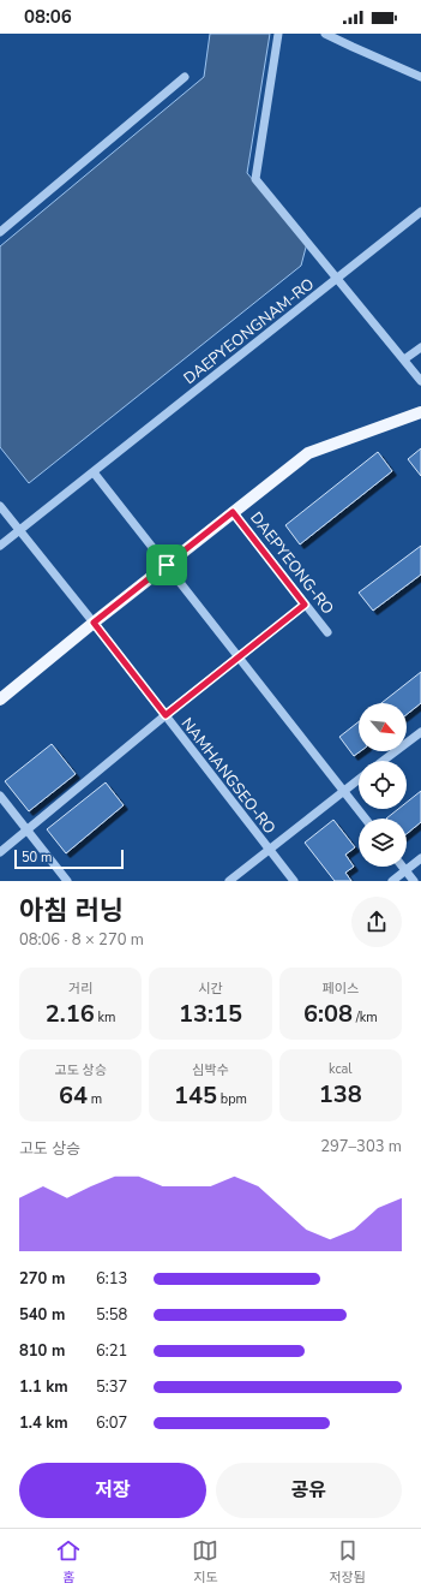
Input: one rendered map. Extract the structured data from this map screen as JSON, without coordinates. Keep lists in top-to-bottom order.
{
  "streets": {
    "main road": ["DAEPYEONG-RO"],
    "street": ["DAEPYEONGNAM-RO", "NAMHANGSEO-RO"]
  },
  "crossings": [
    ["DAEPYEONGNAM-RO", "NAMHANGSEO-RO"],
    ["DAEPYEONG-RO", "NAMHANGSEO-RO"]
  ],
  "scale_bar": "50 m",
  "north": "bottom right",
  "page": {
    "status": "08:06",
    "scale": "50 m",
    "heading": ["아침 러닝", "08:06 · 8 × 270 m"],
    "stats": [
      ["거리", "2.16 km"],
      ["시간", "13:15"],
      ["페이스", "6:08 /km"],
      ["고도 상승", "64 m"],
      ["심박수", "145 bpm"],
      ["kcal", "138"]
    ],
    "chart": ["고도 상승", "297–303 m"],
    "list": [
      {
        "name": "270 m",
        "note": "6:13"
      },
      {
        "name": "540 m",
        "note": "5:58"
      },
      {
        "name": "810 m",
        "note": "6:21"
      },
      {
        "name": "1.1 km",
        "note": "5:37"
      },
      {
        "name": "1.4 km",
        "note": "6:07"
      }
    ],
    "buttons": ["저장", "공유"],
    "tabs": ["홈", "지도", "저장됨"]
  }
}
